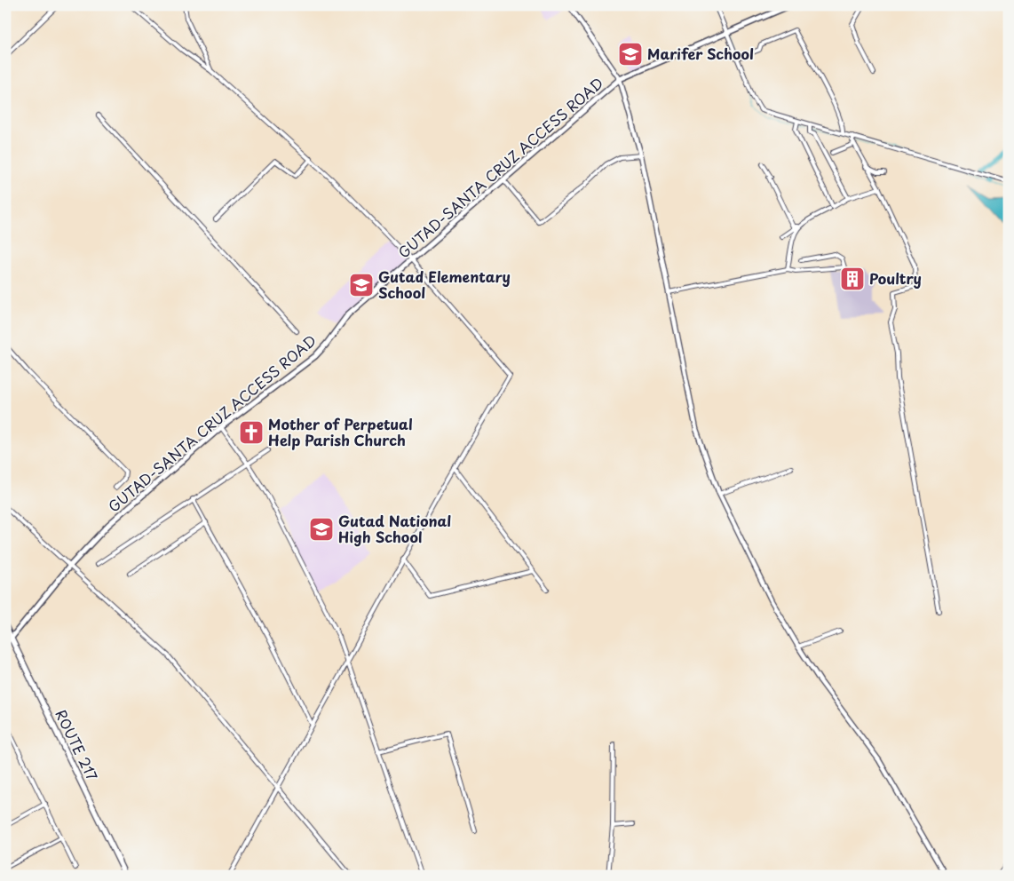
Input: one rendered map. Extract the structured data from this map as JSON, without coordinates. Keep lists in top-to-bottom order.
{
  "streets": {
    "main road": ["GUTAD-SANTA CRUZ ACCESS ROAD", "ROUTE 217"]
  },
  "crossings": [
    ["GUTAD-SANTA CRUZ ACCESS ROAD", "ROUTE 217"]
  ],
  "places": {
    "school or university": ["Marifer School", "Gutad Elementary School", "Gutad National High School"],
    "building": ["Poultry"],
    "church": ["Mother of Perpetual Help Parish Church"]
  }
}
